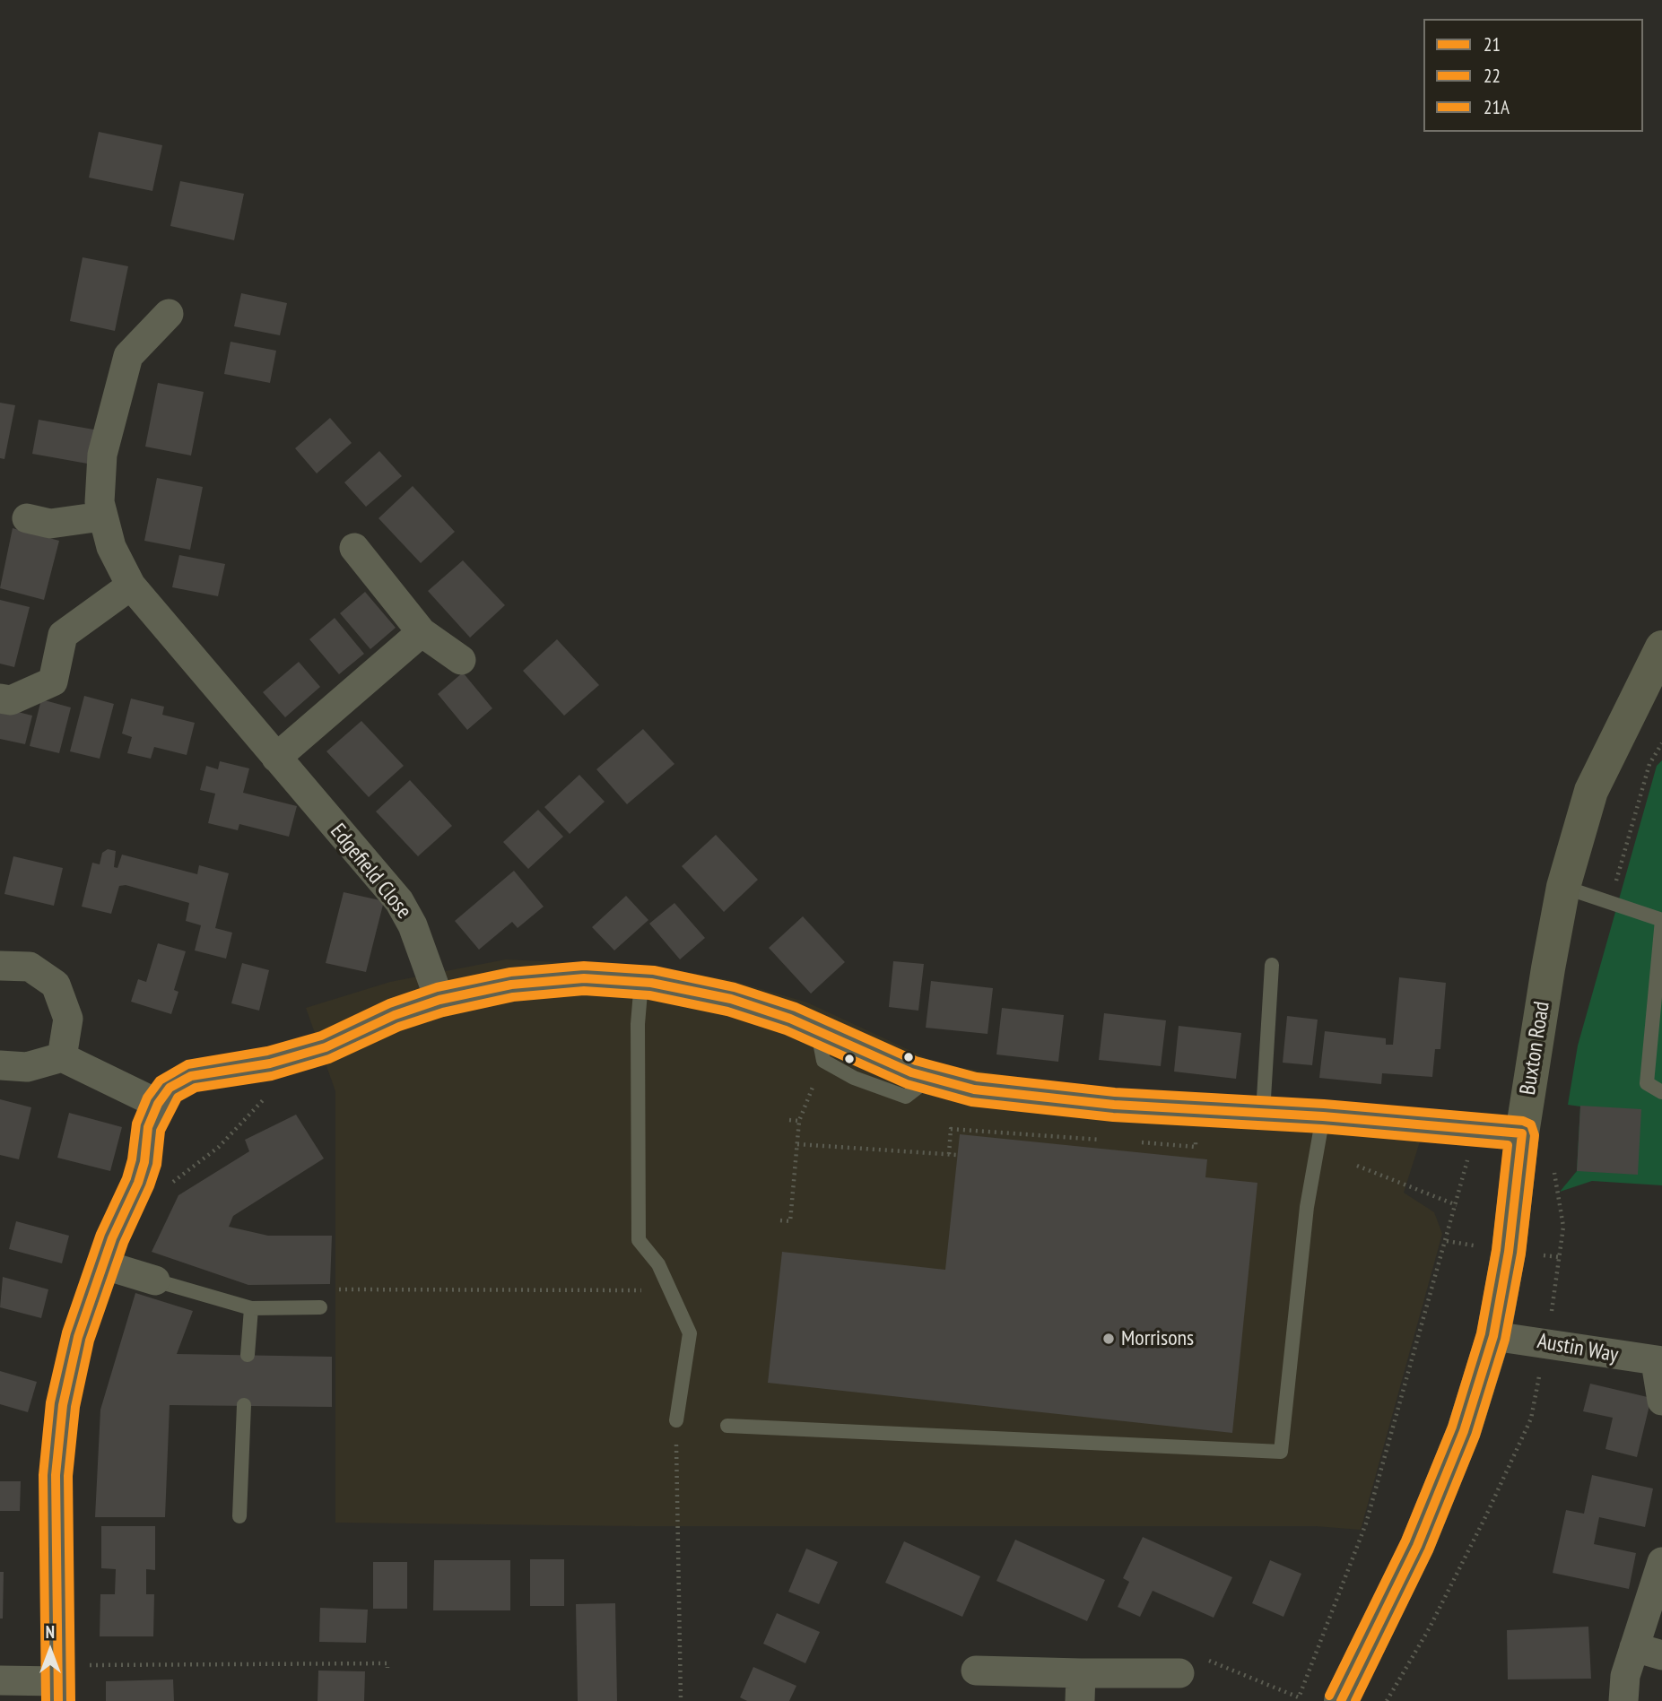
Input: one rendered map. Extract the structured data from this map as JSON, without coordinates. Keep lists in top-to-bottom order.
{
  "streets": {
    "street": ["Edgefield Close", "Buxton Road", "Austin Way"]
  },
  "crossings": [
    ["Buxton Road", "Austin Way"]
  ],
  "places": ["Morrisons"],
  "lines": ["transit line 21A", "transit line 21", "transit line 22"],
  "legend": ["21", "22", "21A"],
  "north": "top"
}
